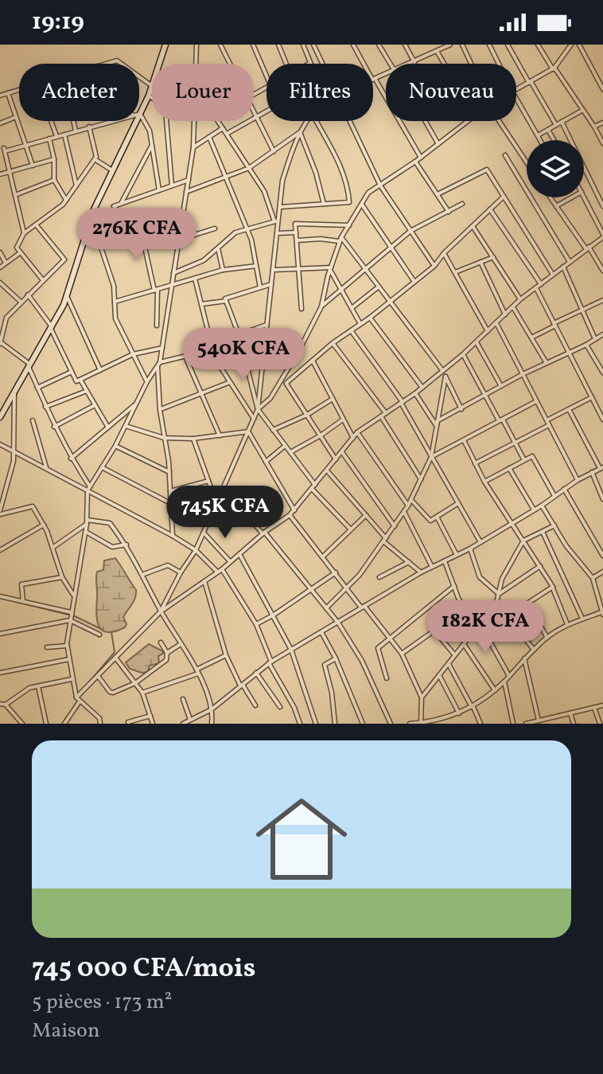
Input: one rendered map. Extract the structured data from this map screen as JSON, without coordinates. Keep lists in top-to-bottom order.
{
  "page": {
    "status": "19:19",
    "chip": [
      "Acheter",
      "Louer",
      "Filtres",
      "Nouveau"
    ],
    "price": [
      "276K CFA",
      "540K CFA",
      "745K CFA",
      "182K CFA"
    ],
    "list": [
      {
        "name": "745 000 CFA/mois",
        "note": "5 pièces · 173 m² · Maison"
      }
    ]
  }
}
